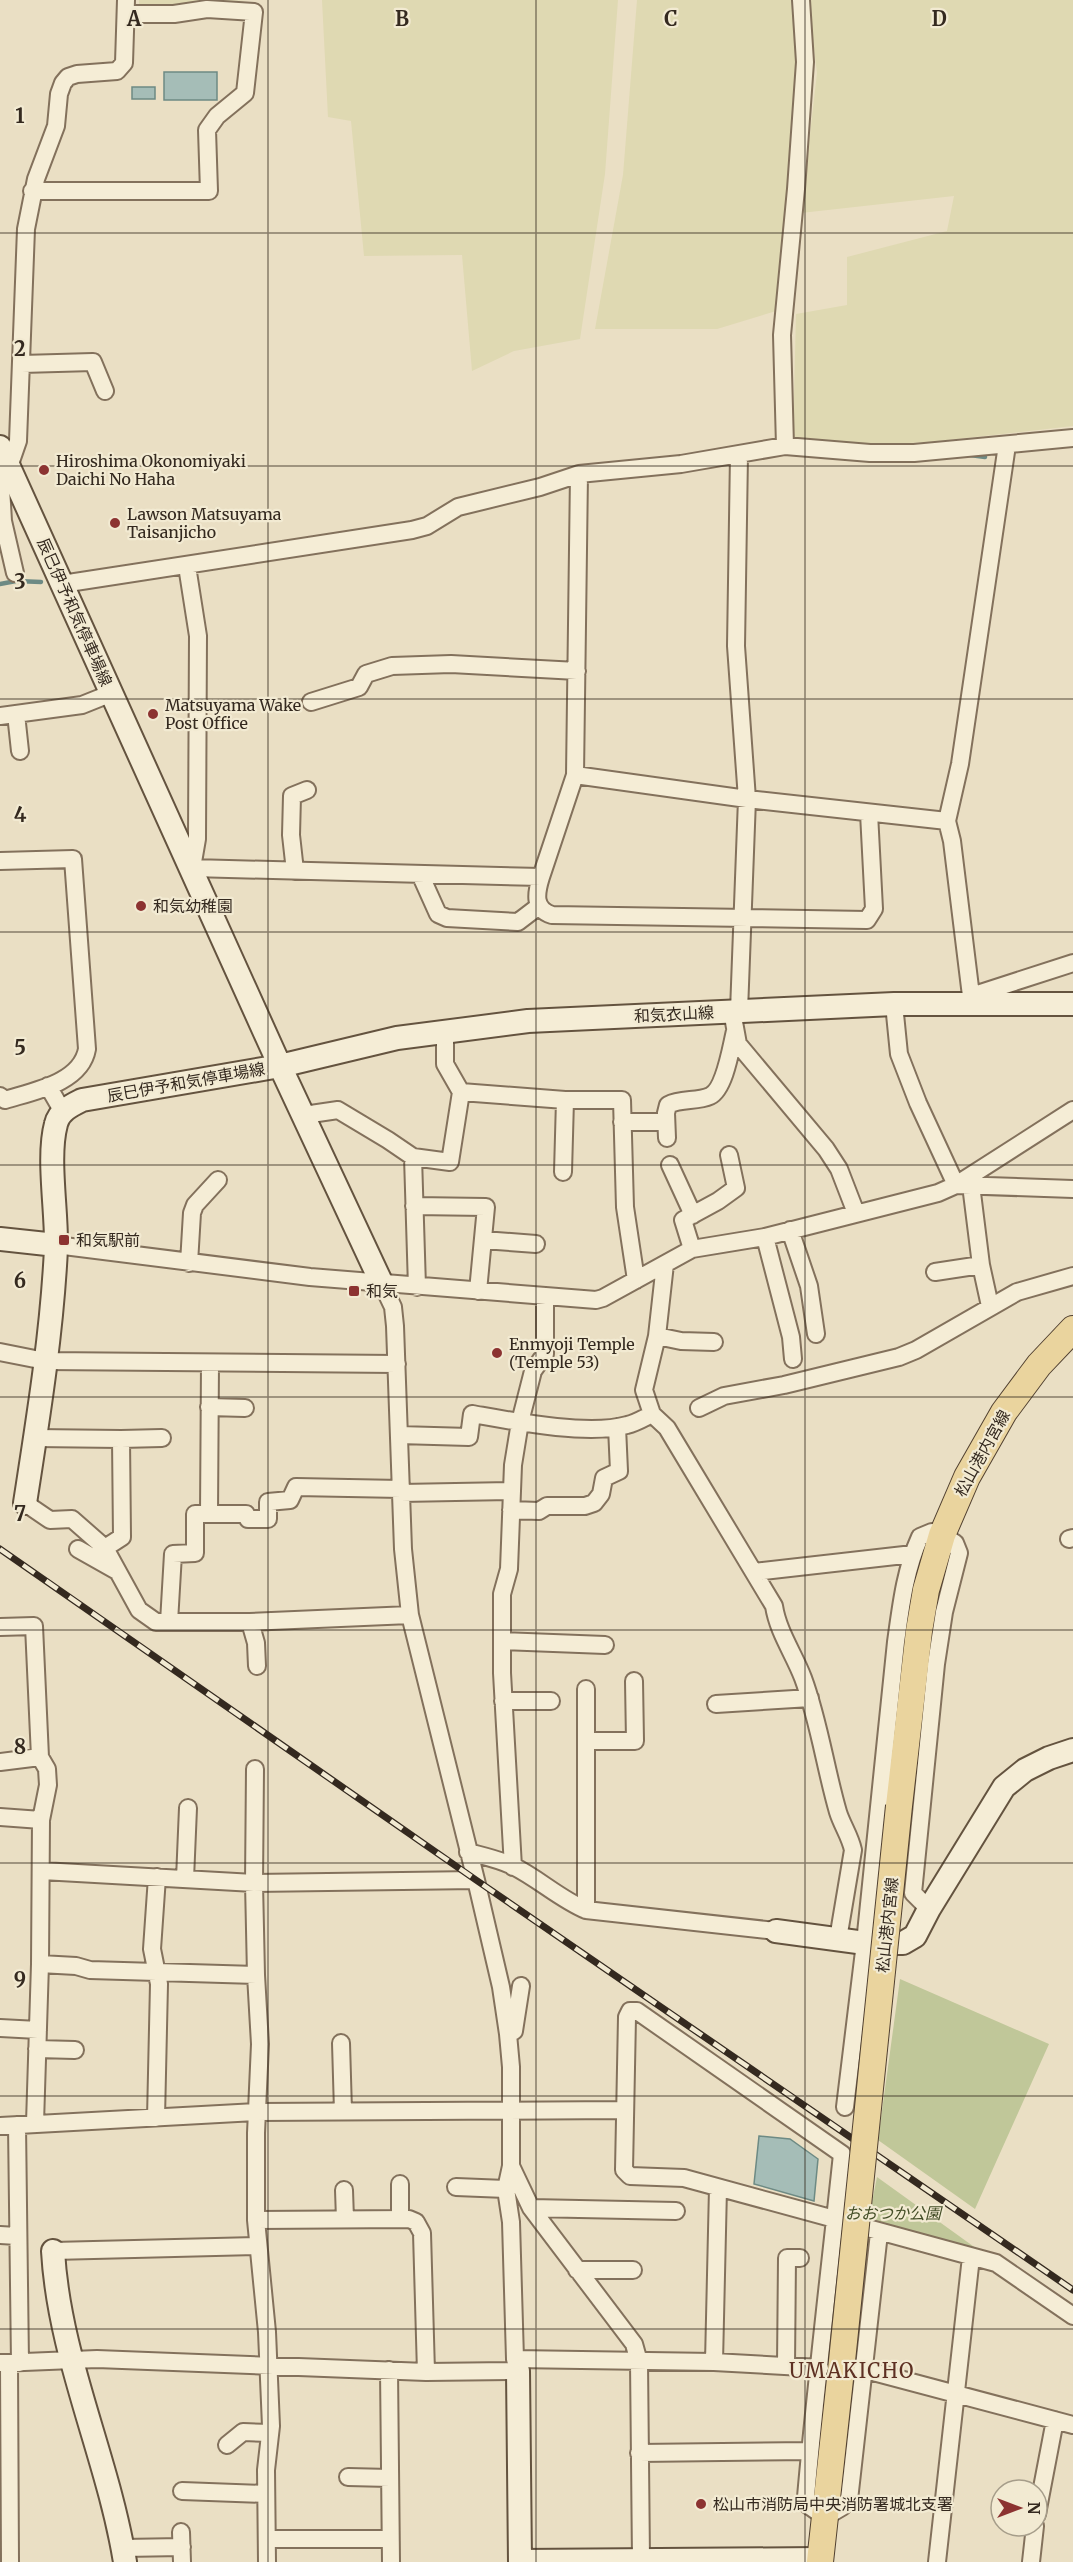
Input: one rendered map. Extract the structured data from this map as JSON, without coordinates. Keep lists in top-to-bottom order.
{
  "streets": {
    "main road": ["辰巳伊予和気停車場線", "和気衣山線", "松山港内宮線"]
  },
  "crossings": [
    ["辰巳伊予和気停車場線", "和気衣山線"]
  ],
  "districts": ["UMAKICHO"],
  "parks": ["おおつか公園"],
  "places": {
    "other": [
      "Hiroshima Okonomiyaki Daichi No Haha",
      "Lawson Matsuyama Taisanjicho",
      "Matsuyama Wake Post Office",
      "和気幼稚園",
      "Enmyoji Temple (Temple 53)",
      "松山市消防局中央消防署城北支署"
    ],
    "transit": ["和気駅前", "和気"]
  },
  "north": "right",
  "grid": {
    "columns": [
      "A",
      "B",
      "C",
      "D"
    ],
    "rows": [
      "1",
      "2",
      "3",
      "4",
      "5",
      "6",
      "7",
      "8",
      "9"
    ]
  }
}
